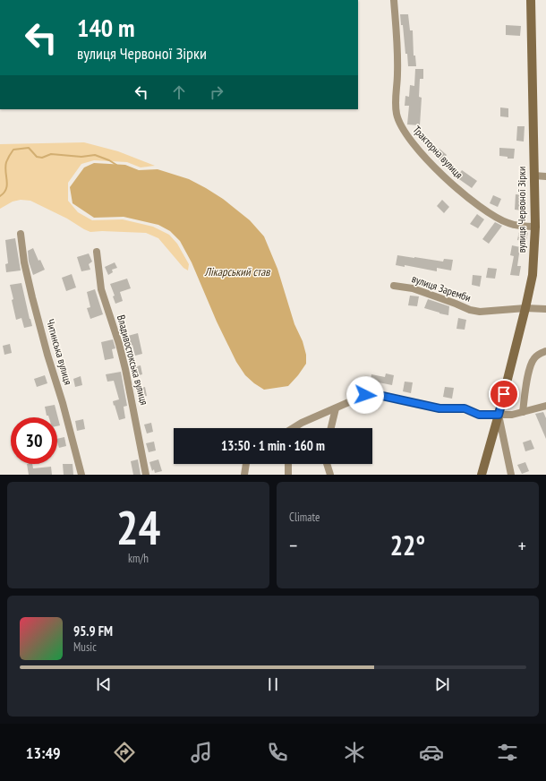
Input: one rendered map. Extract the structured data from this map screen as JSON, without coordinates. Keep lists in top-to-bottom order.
{
  "streets": {
    "street": [
      "Тракторна вулиця",
      "вулиця Червоної Зірки",
      "вулиця Заремби",
      "Читинська вулиця",
      "Владивостокська вулиця"
    ]
  },
  "crossings": [
    ["Тракторна вулиця", "вулиця Червоної Зірки"],
    ["вулиця Червоної Зірки", "вулиця Заремби"]
  ],
  "water": ["Лікарський став"],
  "page": {
    "turn": ["140 m", "вулиця Червоної Зірки"],
    "limit": "30",
    "trip": "13:50 · 1 min · 160 m",
    "tile": [
      ["24", "km/h"],
      "Climate"
    ],
    "heat": ["−", "22°", "+"],
    "song": ["95.9 FM", "Music"],
    "tabs": "13:49"
  }
}
